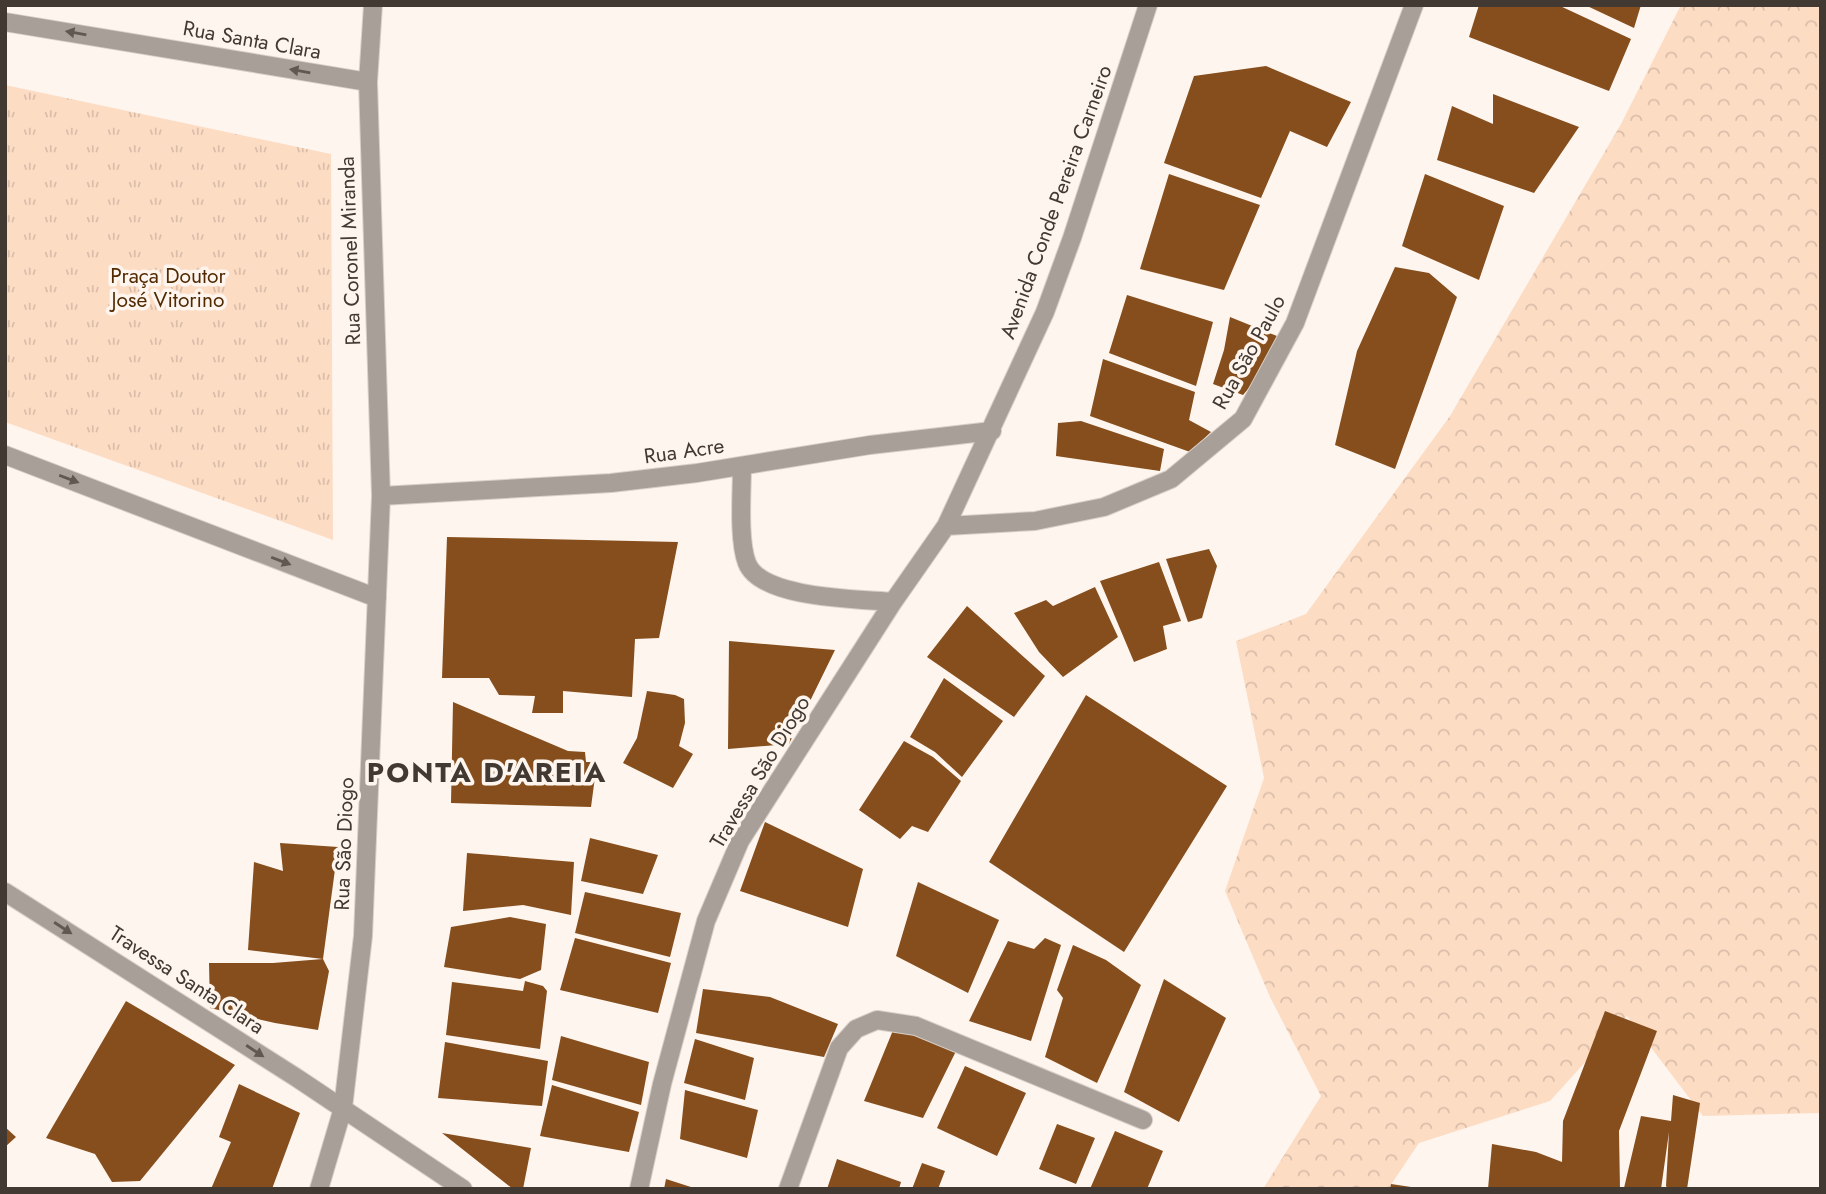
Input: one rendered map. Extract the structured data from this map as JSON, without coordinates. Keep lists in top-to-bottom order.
{
  "streets": {
    "street": [
      "Rua Santa Clara",
      "Avenida Conde Pereira Carneiro",
      "Rua Coronel Miranda",
      "Rua São Paulo",
      "Rua Acre",
      "Travessa São Diogo",
      "Rua São Diogo",
      "Travessa Santa Clara"
    ]
  },
  "crossings": [
    ["Rua Santa Clara", "Rua Coronel Miranda"],
    ["Avenida Conde Pereira Carneiro", "Rua São Paulo"],
    ["Avenida Conde Pereira Carneiro", "Rua Acre"],
    ["Avenida Conde Pereira Carneiro", "Travessa São Diogo"],
    ["Rua Coronel Miranda", "Rua Acre"],
    ["Rua Coronel Miranda", "Rua São Diogo"],
    ["Rua São Paulo", "Travessa São Diogo"],
    ["Rua Acre", "Rua São Diogo"],
    ["Rua São Diogo", "Travessa Santa Clara"]
  ],
  "one_way": ["Rua Santa Clara", "Travessa Santa Clara"],
  "districts": ["PONTA D'AREIA"],
  "parks": ["Praça Doutor José Vitorino"]
}
